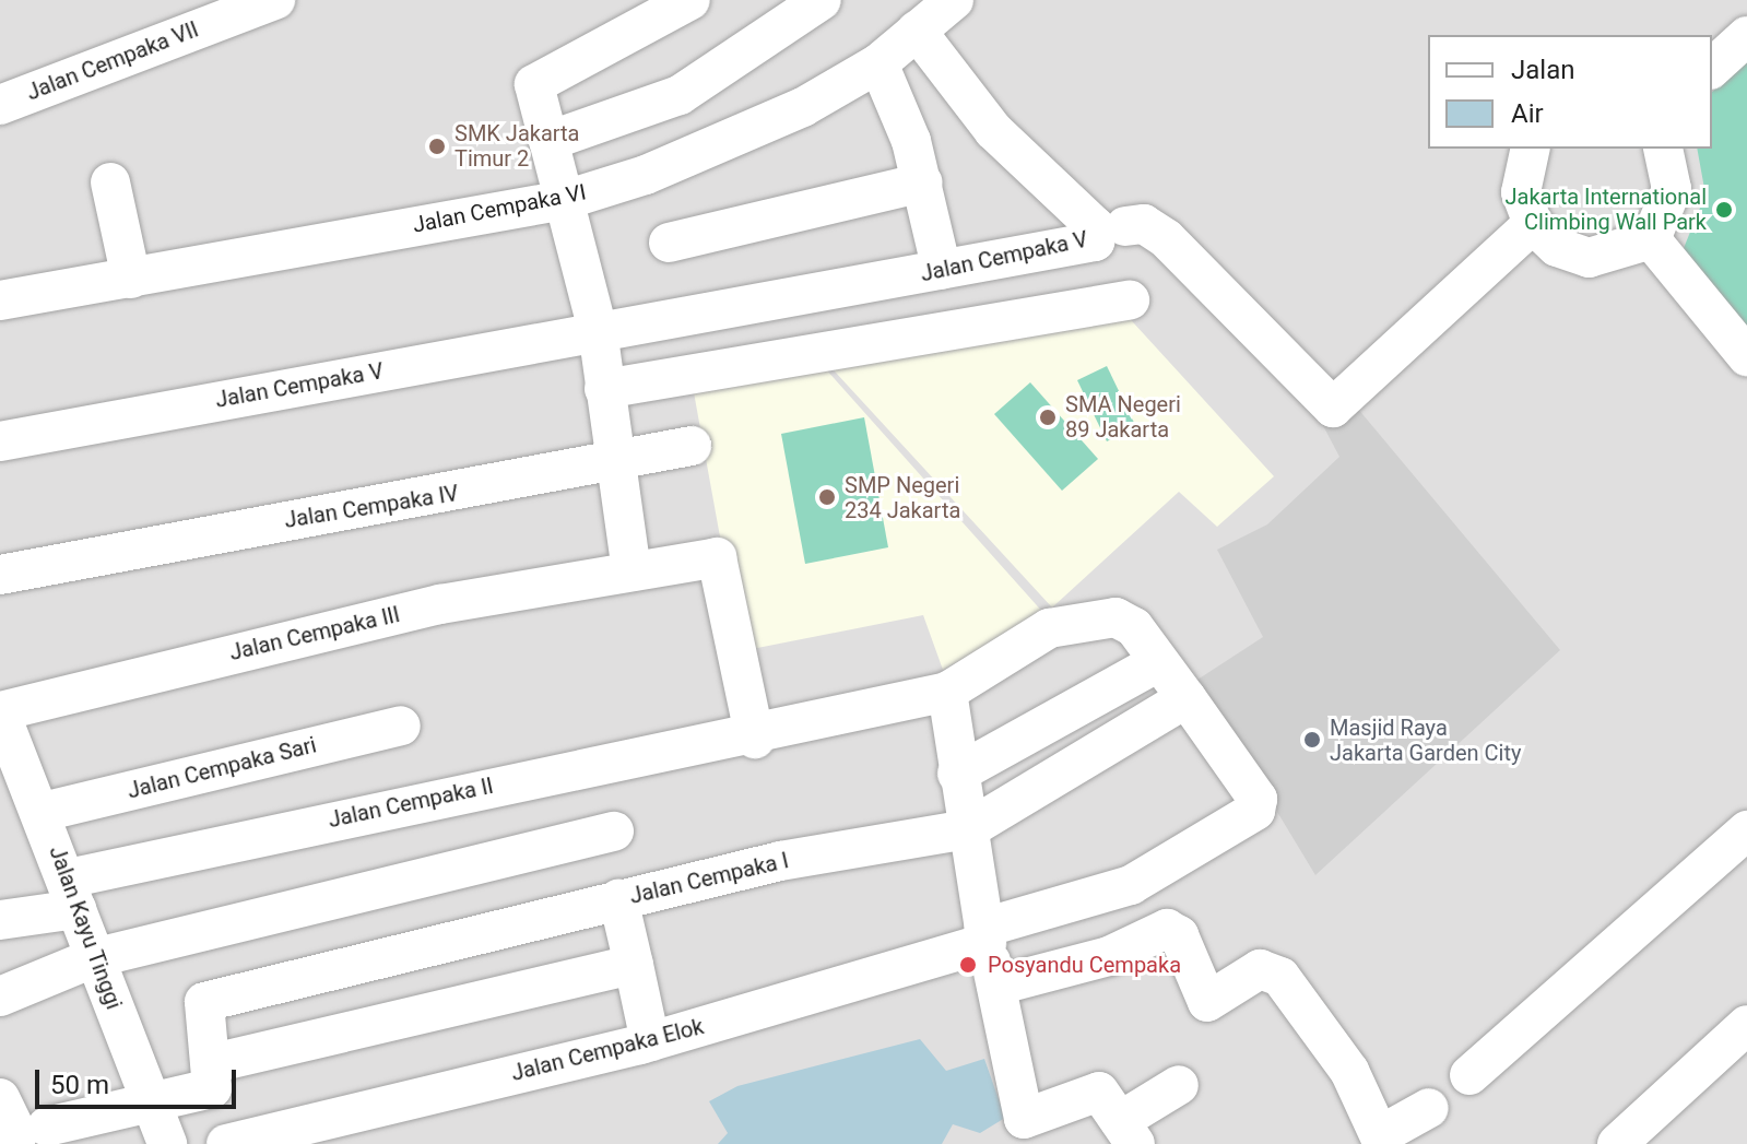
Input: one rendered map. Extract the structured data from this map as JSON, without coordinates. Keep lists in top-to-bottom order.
{
  "streets": {
    "street": [
      "Jalan Cempaka VII",
      "Jalan Cempaka VI",
      "Jalan Cempaka V",
      "Jalan Cempaka IV",
      "Jalan Cempaka III",
      "Jalan Cempaka Sari",
      "Jalan Cempaka II",
      "Jalan Cempaka I",
      "Jalan Kayu Tinggi",
      "Jalan Cempaka Elok"
    ]
  },
  "crossings": [
    ["Jalan Cempaka III", "Jalan Cempaka II"],
    ["Jalan Cempaka III", "Jalan Kayu Tinggi"],
    ["Jalan Cempaka Sari", "Jalan Kayu Tinggi"],
    ["Jalan Cempaka II", "Jalan Cempaka I"],
    ["Jalan Cempaka II", "Jalan Kayu Tinggi"],
    ["Jalan Cempaka II", "Jalan Cempaka Elok"],
    ["Jalan Cempaka I", "Jalan Cempaka Elok"]
  ],
  "places": [
    "SMK Jakarta Timur 2",
    "Jakarta International Climbing Wall Park",
    "SMA Negeri 89 Jakarta",
    "SMP Negeri 234 Jakarta",
    "Masjid Raya Jakarta Garden City",
    "Posyandu Cempaka"
  ],
  "legend": ["Jalan", "Air"],
  "scale_bar": "50 m"
}
